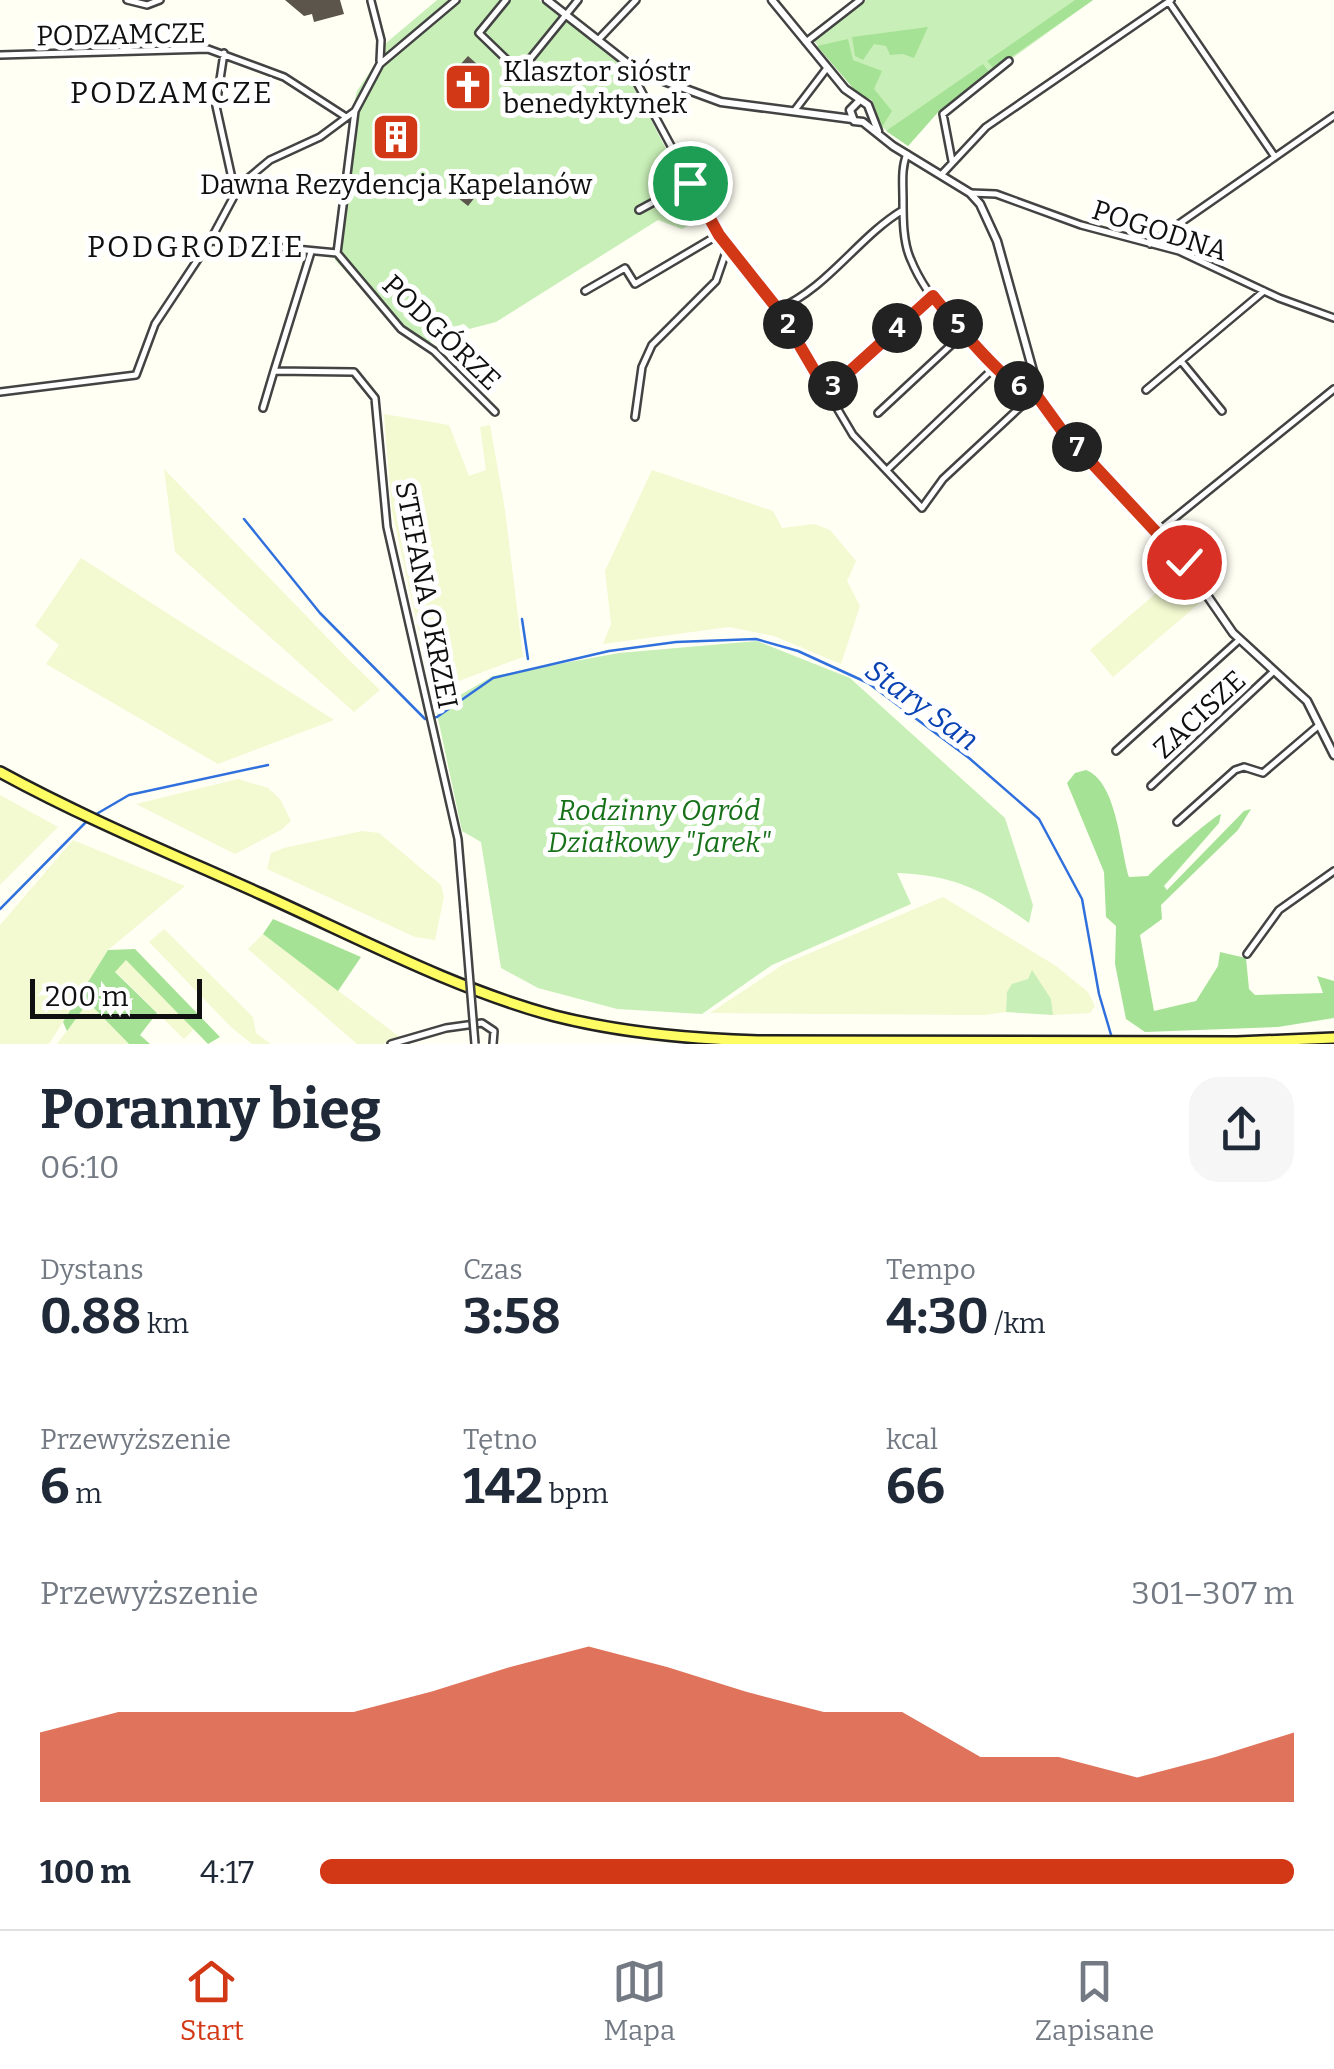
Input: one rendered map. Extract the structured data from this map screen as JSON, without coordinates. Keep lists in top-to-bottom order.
{
  "streets": {
    "street": [
      "PODZAMCZE",
      "POGODNA",
      "PODGÓRZE",
      "STEFANA OKRZEI",
      "ZACISZE"
    ]
  },
  "districts": ["PODZAMCZE", "PODGRODZIE"],
  "water": ["Stary San"],
  "parks": ["Rodzinny Ogród Działkowy \"Jarek\""],
  "places": {
    "church": ["Klasztor sióstr benedyktynek"],
    "building": ["Dawna Rezydencja Kapelanów"]
  },
  "scale_bar": "200 m",
  "page": {
    "pins": [
      "2",
      "5",
      "4",
      "3",
      "6",
      "7"
    ],
    "scale": "200 m",
    "heading": ["Poranny bieg", "06:10"],
    "stats": [
      ["Dystans", "0.88 km"],
      ["Czas", "3:58"],
      ["Tempo", "4:30 /km"],
      ["Przewyższenie", "6 m"],
      ["Tętno", "142 bpm"],
      ["kcal", "66"]
    ],
    "chart": ["Przewyższenie", "301–307 m"],
    "list": [
      {
        "name": "100 m",
        "note": "4:17"
      }
    ],
    "tabs": ["Start", "Mapa", "Zapisane"]
  }
}
